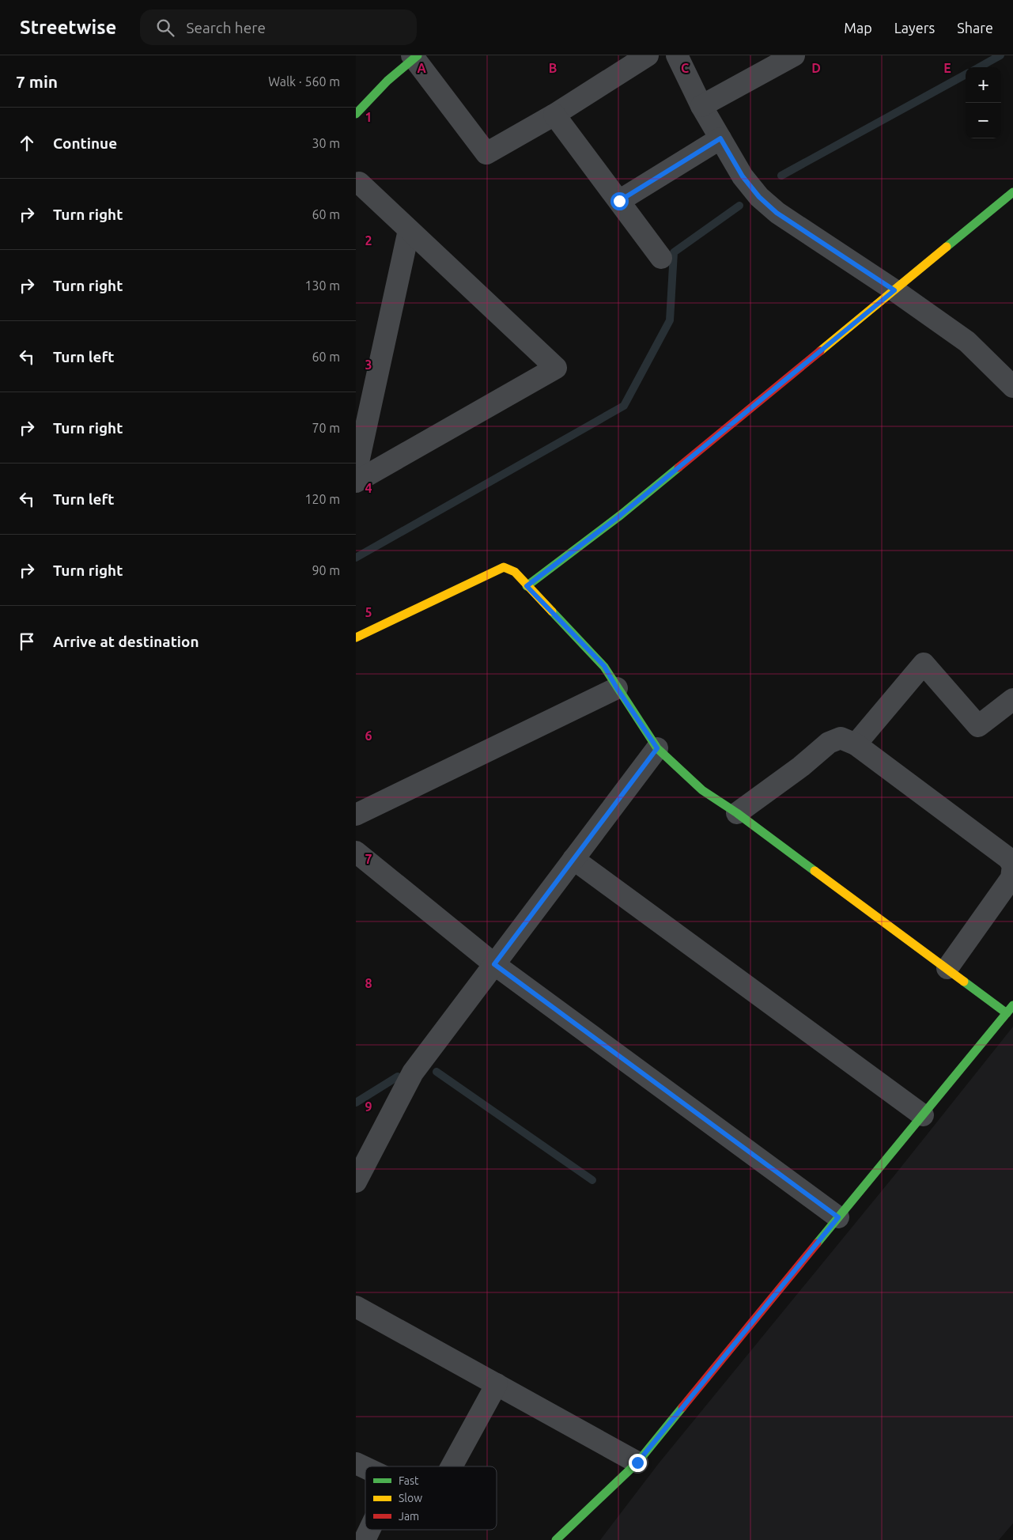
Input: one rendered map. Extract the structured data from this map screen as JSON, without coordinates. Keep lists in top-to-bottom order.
{
  "legend": ["Fast", "Slow", "Jam"],
  "page": {
    "header": "Streetwise",
    "search": "Search here",
    "nav": ["Map", "Layers", "Share"],
    "heading": ["7 min", "Walk · 560 m"],
    "map_buttons": ["+", "−"],
    "list": [
      ["Continue", "30 m"],
      ["Turn right", "60 m"],
      ["Turn right", "130 m"],
      ["Turn left", "60 m"],
      ["Turn right", "70 m"],
      ["Turn left", "120 m"],
      ["Turn right", "90 m"],
      "Arrive at destination"
    ]
  },
  "grid": {
    "columns": [
      "A",
      "B",
      "C",
      "D",
      "E"
    ],
    "rows": [
      "1",
      "2",
      "3",
      "4",
      "5",
      "6",
      "7",
      "8",
      "9"
    ]
  }
}
